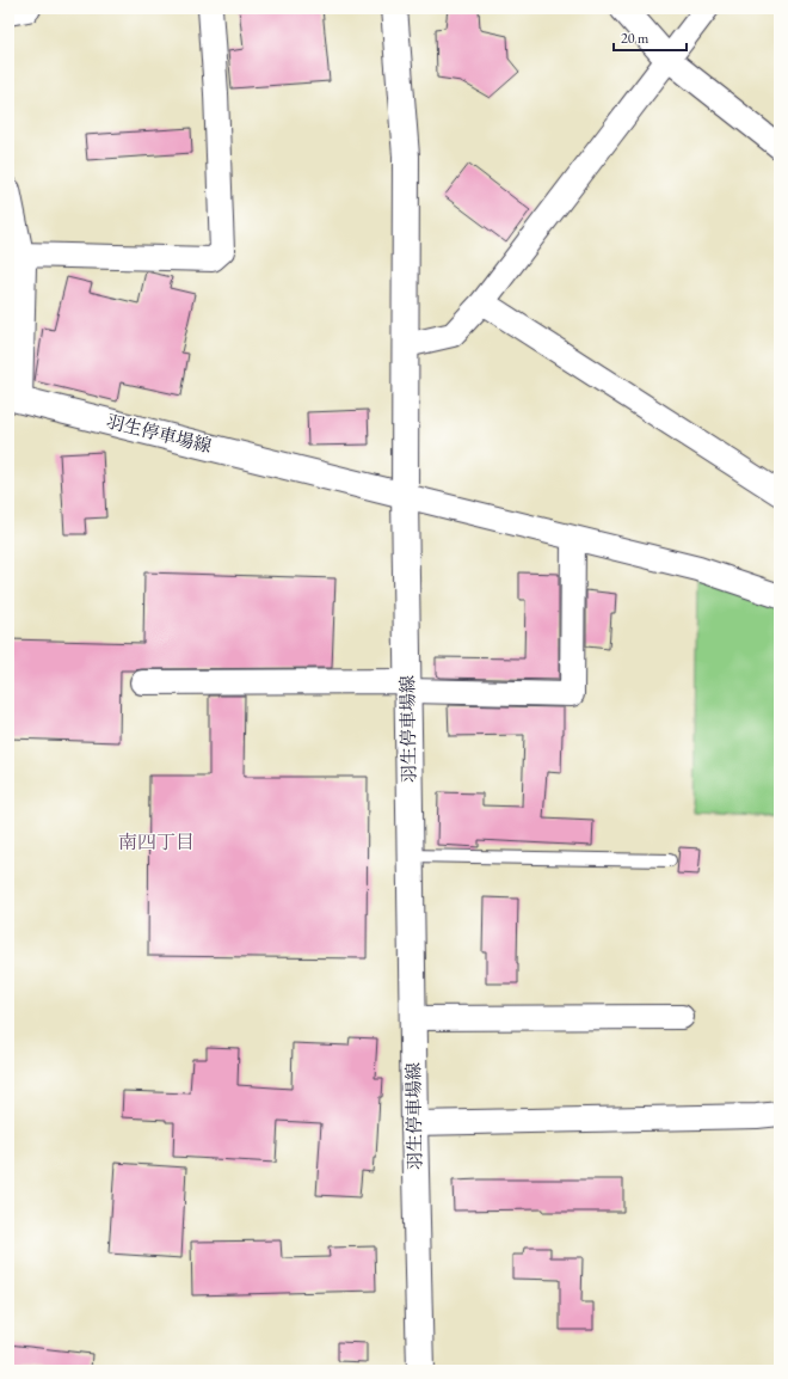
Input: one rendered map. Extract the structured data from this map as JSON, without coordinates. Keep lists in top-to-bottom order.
{
  "streets": {
    "main road": ["羽生停車場線"]
  },
  "districts": ["南四丁目"],
  "scale_bar": "20 m"
}
